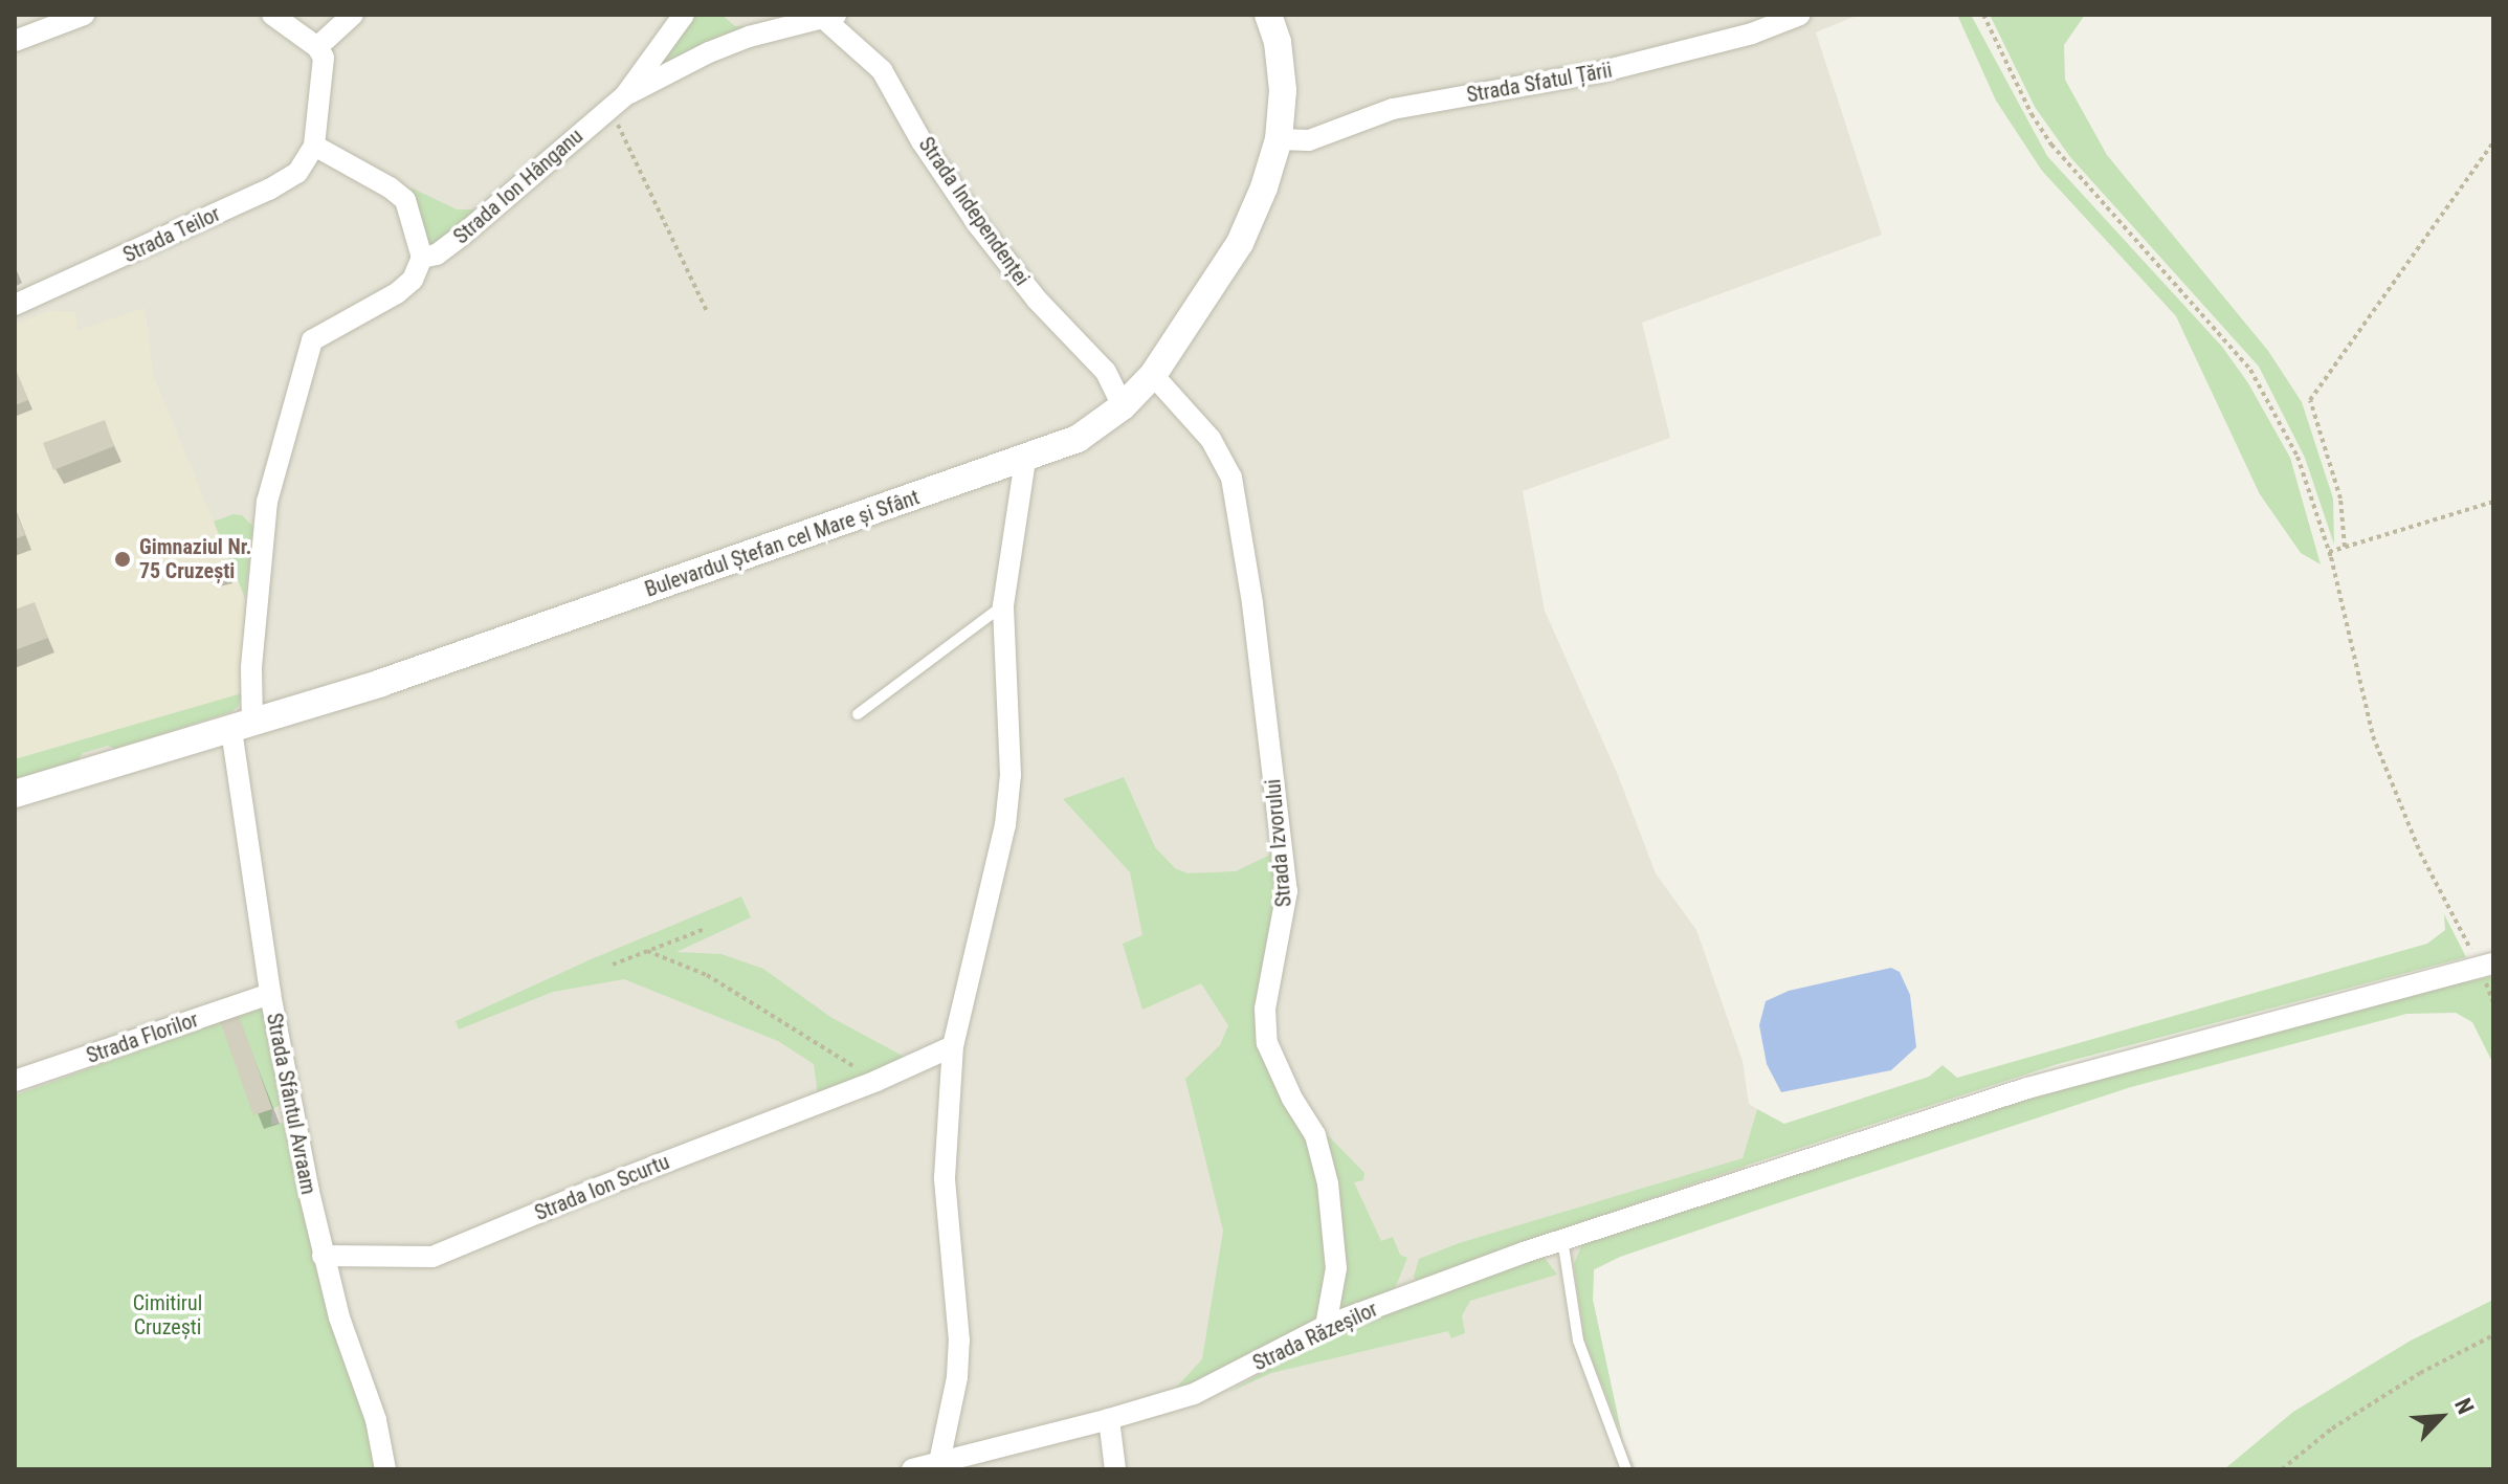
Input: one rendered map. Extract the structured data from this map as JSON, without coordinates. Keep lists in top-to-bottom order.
{
  "streets": {
    "street": [
      "Strada Sfatul Țării",
      "Strada Ion Hânganu",
      "Strada Independenței",
      "Strada Teilor",
      "Bulevardul Ștefan cel Mare și Sfânt",
      "Strada Izvorului",
      "Strada Florilor",
      "Strada Sfântul Avraam",
      "Strada Ion Scurtu",
      "Strada Răzeșilor"
    ]
  },
  "crossings": [
    ["Strada Sfatul Țării", "Bulevardul Ștefan cel Mare și Sfânt"],
    ["Strada Ion Hânganu", "Strada Independenței"],
    ["Strada Ion Hânganu", "Strada Sfântul Avraam"],
    ["Strada Independenței", "Bulevardul Ștefan cel Mare și Sfânt"],
    ["Bulevardul Ștefan cel Mare și Sfânt", "Strada Izvorului"],
    ["Bulevardul Ștefan cel Mare și Sfânt", "Strada Sfântul Avraam"],
    ["Strada Izvorului", "Strada Răzeșilor"],
    ["Strada Florilor", "Strada Sfântul Avraam"],
    ["Strada Sfântul Avraam", "Strada Ion Scurtu"]
  ],
  "parks": ["Cimitirul Cruzești"],
  "places": ["Gimnaziul Nr. 75 Cruzești"],
  "north": "top right"
}
